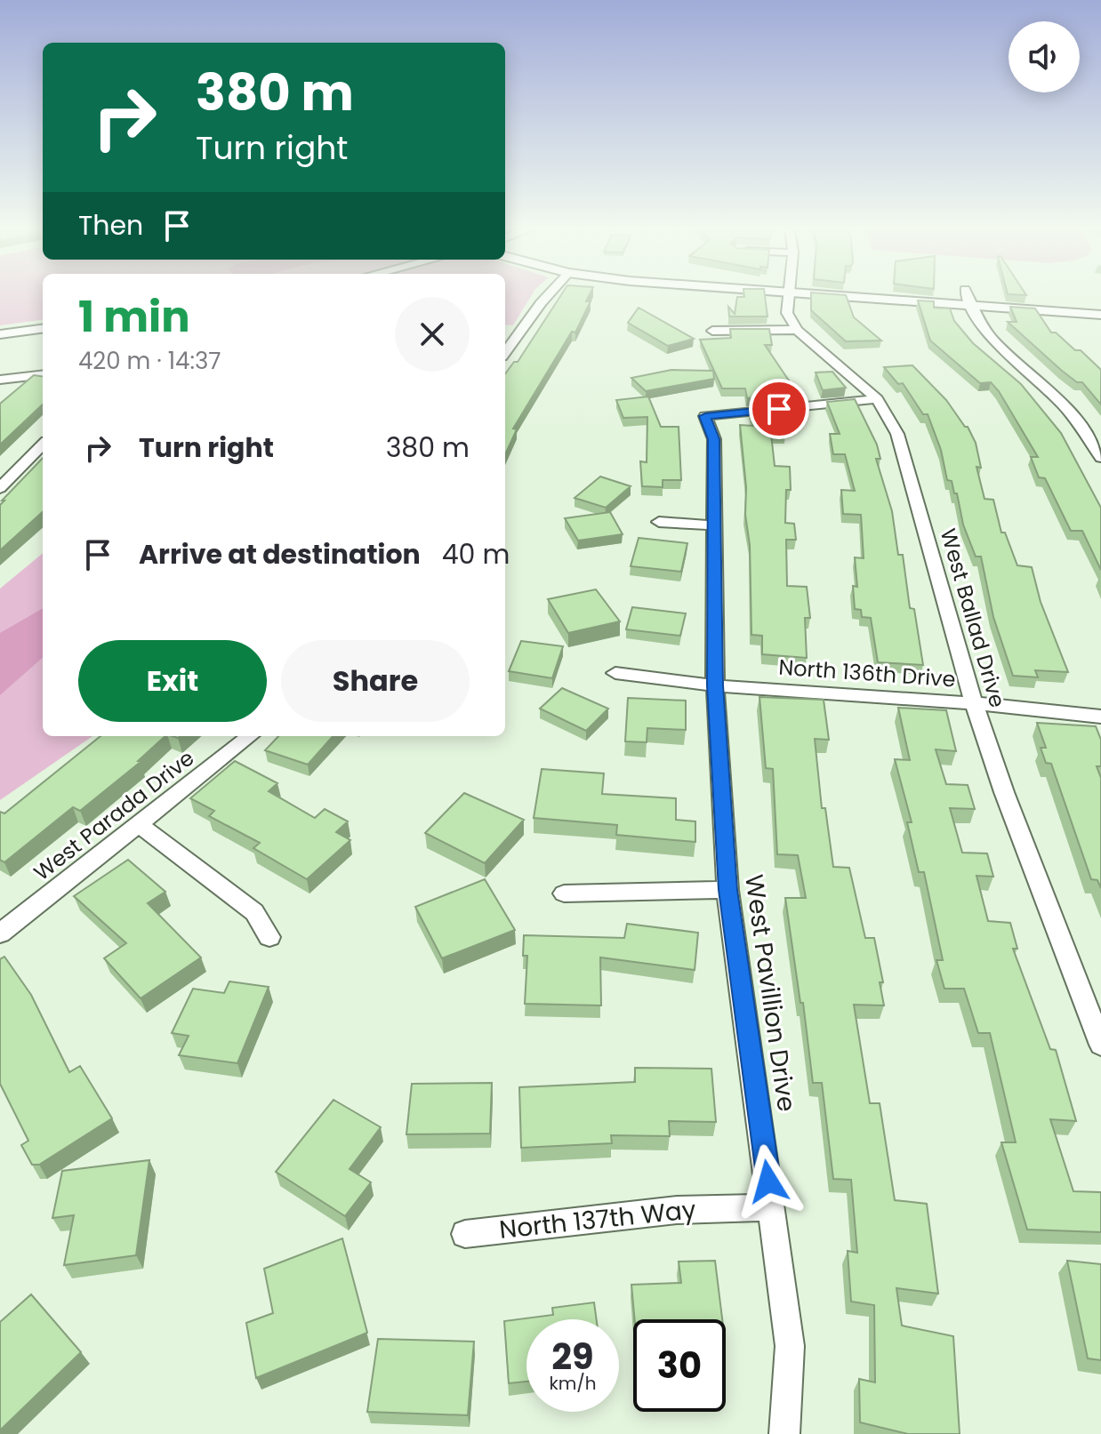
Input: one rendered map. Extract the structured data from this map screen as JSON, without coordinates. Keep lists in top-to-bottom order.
{
  "streets": {
    "street": [
      "West Ballad Drive",
      "North 136th Drive",
      "West Parada Drive",
      "West Pavillion Drive",
      "North 137th Way"
    ]
  },
  "crossings": [
    ["West Ballad Drive", "North 136th Drive"],
    ["West Ballad Drive", "West Pavillion Drive"],
    ["North 136th Drive", "West Pavillion Drive"],
    ["West Pavillion Drive", "North 137th Way"]
  ],
  "page": {
    "turn": ["380 m", "Turn right"],
    "then": "Then",
    "heading": ["1 min", "420 m · 14:37"],
    "list": [
      {
        "name": "Turn right",
        "value": "380 m"
      },
      {
        "name": "Arrive at destination",
        "value": "40 m"
      }
    ],
    "buttons": ["Exit", "Share"],
    "speed": "29 km/h",
    "limit": "30"
  }
}
